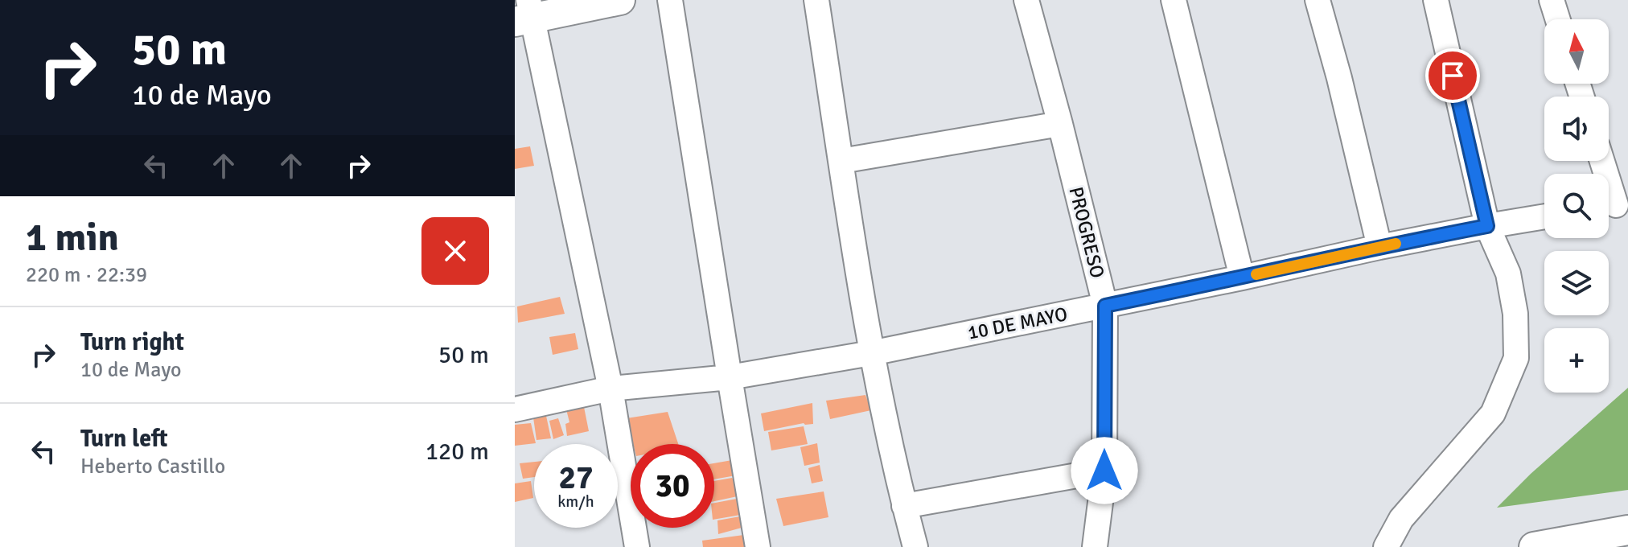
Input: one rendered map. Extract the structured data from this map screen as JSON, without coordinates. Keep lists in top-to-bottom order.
{
  "streets": {
    "street": ["PROGRESO", "10 DE MAYO"]
  },
  "crossings": [
    ["PROGRESO", "10 DE MAYO"]
  ],
  "north": "top",
  "page": {
    "turn": ["50 m", "10 de Mayo"],
    "map_buttons": "+",
    "heading": ["1 min", "220 m · 22:39"],
    "list": [
      {
        "name": "Turn right",
        "note": "10 de Mayo",
        "value": "50 m"
      },
      {
        "name": "Turn left",
        "note": "Heberto Castillo",
        "value": "120 m"
      }
    ],
    "speed": "27 km/h",
    "limit": "30"
  }
}
